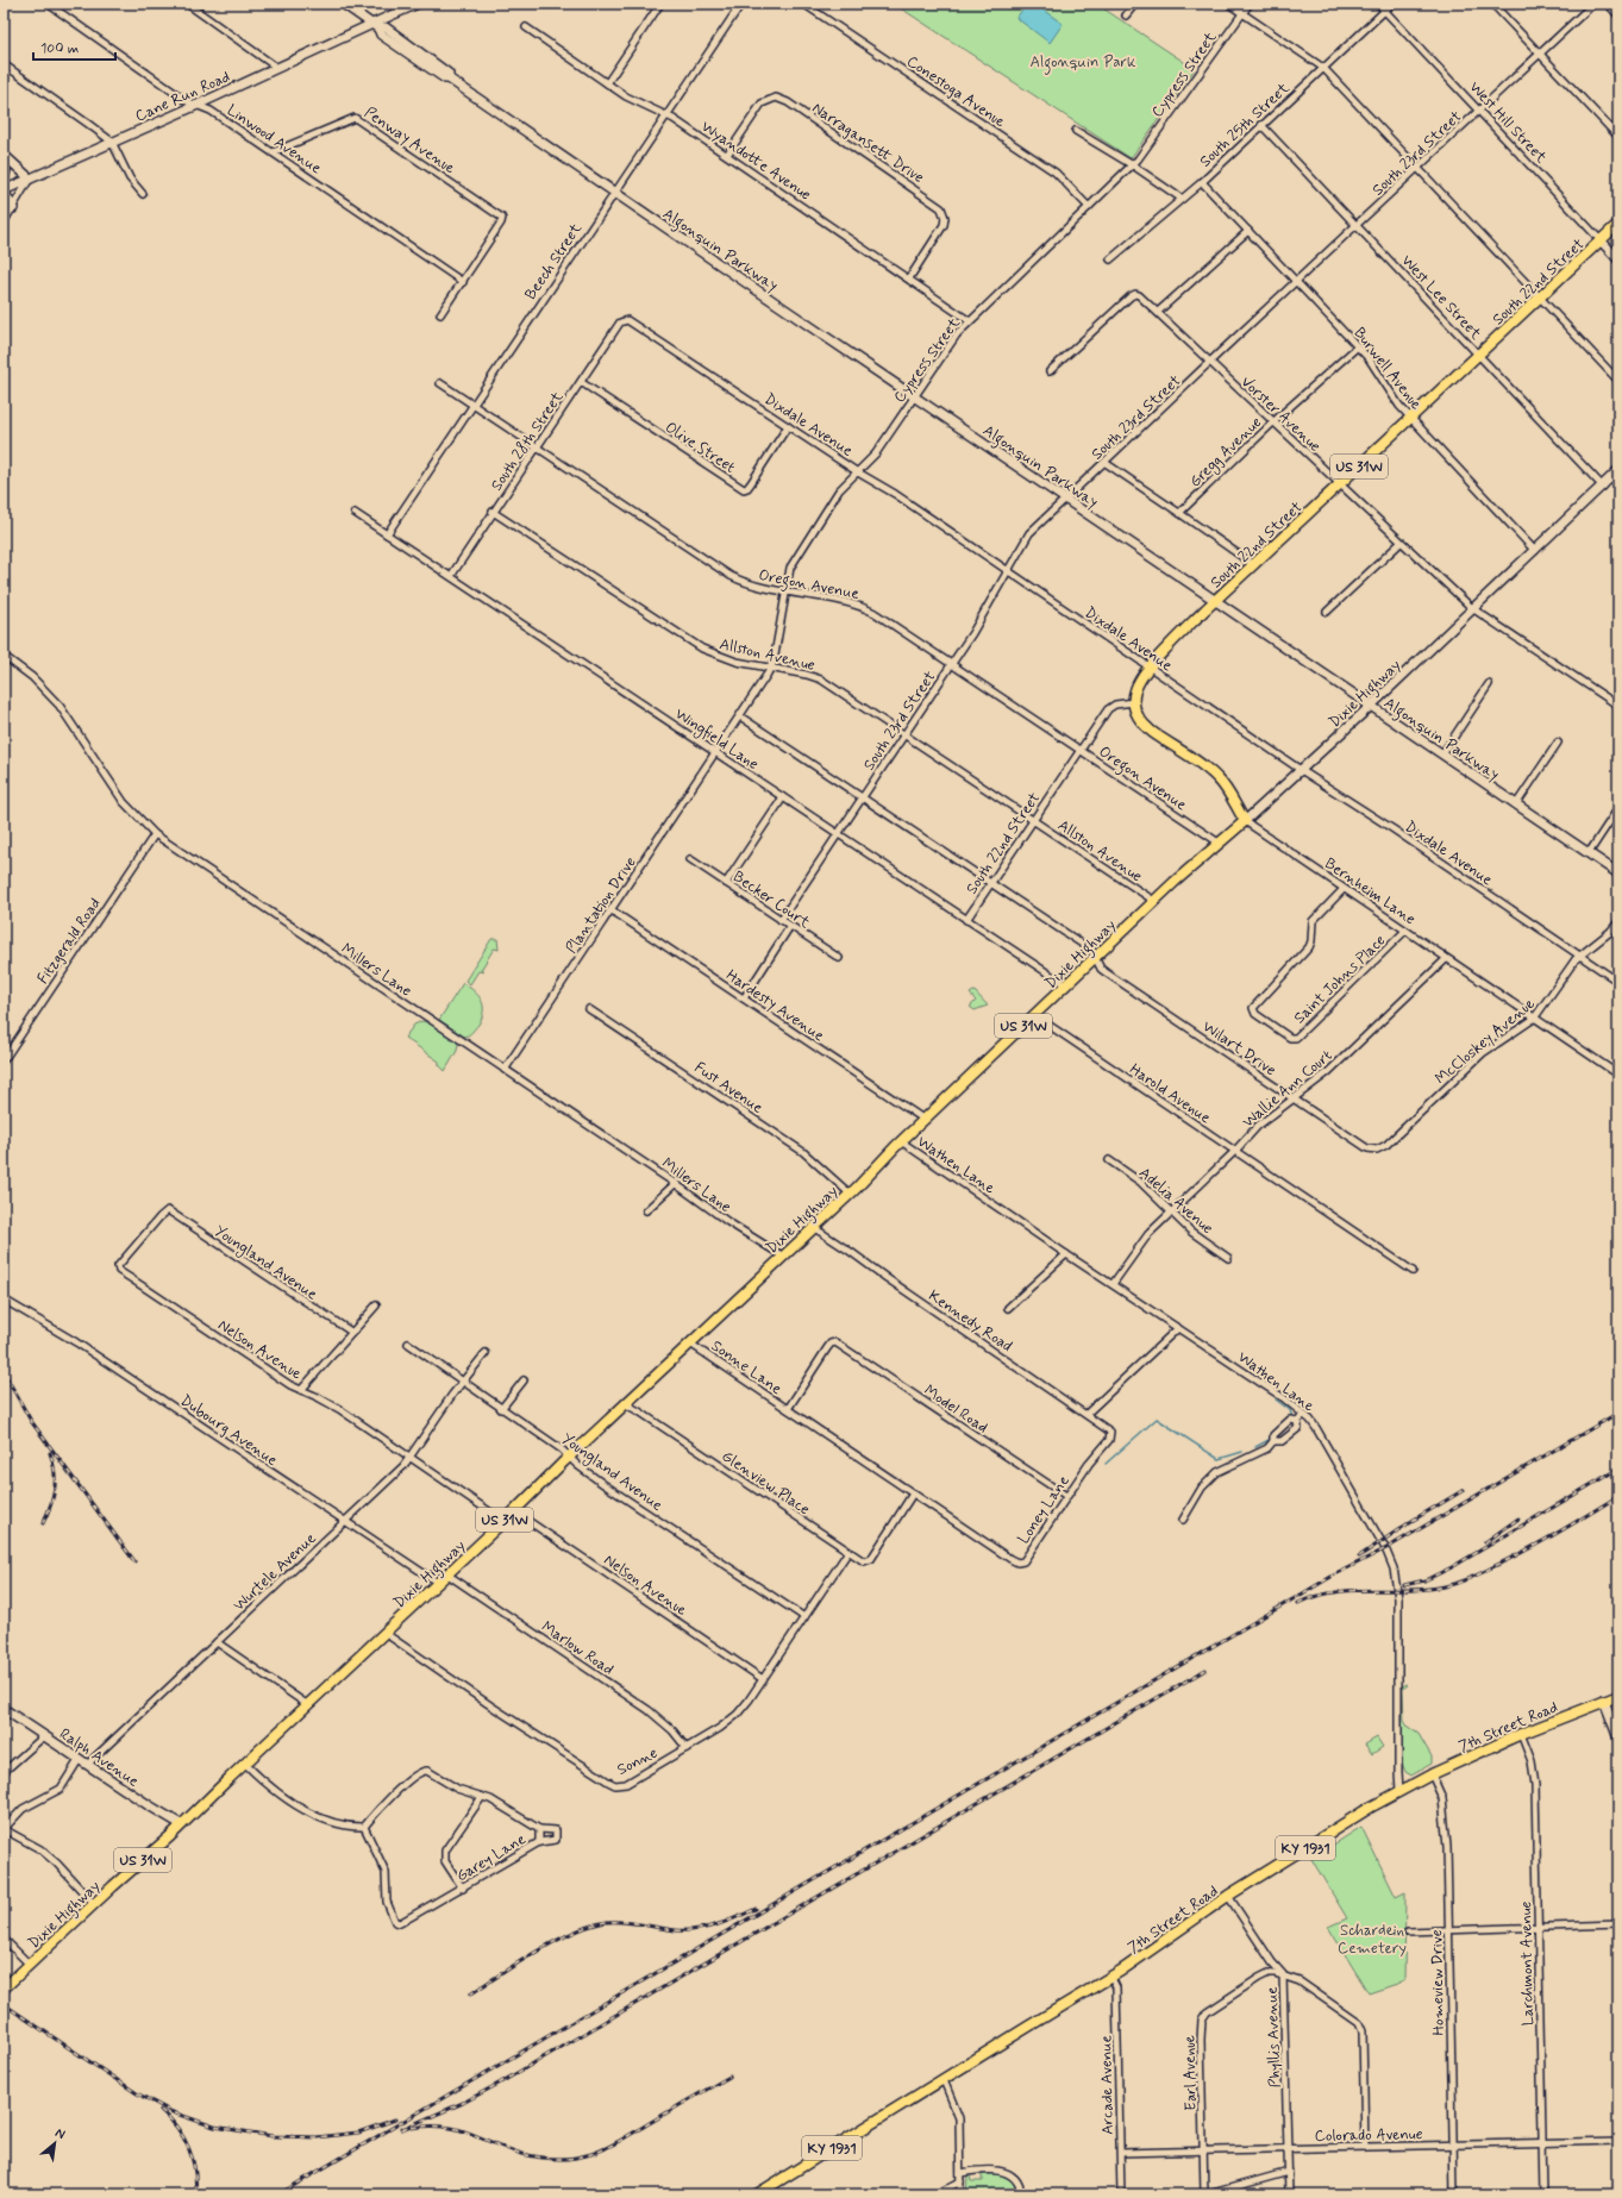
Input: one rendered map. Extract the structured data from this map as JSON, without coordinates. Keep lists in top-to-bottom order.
{
  "streets": {
    "main road": [
      "Cane Run Road",
      "West Hill Street",
      "Algonquin Parkway",
      "South 22nd Street",
      "US 31W",
      "Dixie Highway",
      "Bernheim Lane",
      "7th Street Road",
      "Ralph Avenue",
      "KY 1931"
    ],
    "street": [
      "Cypress Street",
      "Conestoga Avenue",
      "South 25th Street",
      "Linwood Avenue",
      "Penway Avenue",
      "Narragansett Drive",
      "South 23rd Street",
      "Wyandotte Avenue",
      "Beech Street",
      "West Lee Street",
      "Burwell Avenue",
      "Vorster Avenue",
      "Dixdale Avenue",
      "South 28th Street",
      "Olive Street",
      "Gregg Avenue",
      "Oregon Avenue",
      "Allston Avenue",
      "Wingfield Lane",
      "Becker Court",
      "Plantation Drive",
      "Fitzgerald Road",
      "Millers Lane",
      "Saint Johns Place",
      "Hardesty Avenue",
      "McCloskey Avenue",
      "Wilart Drive",
      "Fust Avenue",
      "Wallie Ann Court",
      "Harold Avenue",
      "Wathen Lane",
      "Adelia Avenue",
      "Youngland Avenue",
      "Kennedy Road",
      "Nelson Avenue",
      "Sonne Lane",
      "Model Road",
      "Dubourg Avenue",
      "Glenview Place",
      "Loney Lane",
      "Wurtele Avenue",
      "Marlow Road",
      "Sonne",
      "Garey Lane",
      "Larchmont Avenue",
      "Homeview Drive",
      "Phyllis Avenue",
      "Earl Avenue",
      "Arcade Avenue",
      "Colorado Avenue"
    ]
  },
  "crossings": [
    ["Cypress Street", "Conestoga Avenue"],
    ["Cypress Street", "Wyandotte Avenue"],
    ["Cypress Street", "Algonquin Parkway"],
    ["Cypress Street", "Dixdale Avenue"],
    ["Cypress Street", "Oregon Avenue"],
    ["Cypress Street", "Allston Avenue"],
    ["Cypress Street", "Wingfield Lane"],
    ["Cypress Street", "Plantation Drive"],
    ["Cypress Street", "Wilart Drive"],
    ["Cane Run Road", "Linwood Avenue"],
    ["Cane Run Road", "Algonquin Parkway"],
    ["West Hill Street", "South 25th Street"],
    ["West Hill Street", "South 23rd Street"],
    ["West Hill Street", "South 22nd Street"],
    ["South 25th Street", "West Lee Street"],
    ["South 25th Street", "Burwell Avenue"],
    ["Linwood Avenue", "Penway Avenue"],
    ["Narragansett Drive", "Wyandotte Avenue"],
    ["South 23rd Street", "Algonquin Parkway"],
    ["South 23rd Street", "West Lee Street"],
    ["South 23rd Street", "Burwell Avenue"],
    ["South 23rd Street", "Vorster Avenue"],
    ["South 23rd Street", "Dixdale Avenue"],
    ["South 23rd Street", "Oregon Avenue"],
    ["South 23rd Street", "Allston Avenue"],
    ["South 23rd Street", "Wingfield Lane"],
    ["South 23rd Street", "Becker Court"],
    ["South 23rd Street", "Wilart Drive"],
    ["Wyandotte Avenue", "Beech Street"],
    ["Algonquin Parkway", "Beech Street"],
    ["Algonquin Parkway", "South 22nd Street"],
    ["Algonquin Parkway", "Dixie Highway"],
    ["Beech Street", "Oregon Avenue"],
    ["Beech Street", "Wingfield Lane"],
    ["South 22nd Street", "West Lee Street"],
    ["South 22nd Street", "Burwell Avenue"],
    ["South 22nd Street", "Vorster Avenue"],
    ["South 22nd Street", "Dixdale Avenue"],
    ["South 22nd Street", "Oregon Avenue"],
    ["South 22nd Street", "Allston Avenue"],
    ["South 22nd Street", "Wingfield Lane"],
    ["South 22nd Street", "Bernheim Lane"],
    ["South 22nd Street", "Wilart Drive"],
    ["West Lee Street", "Dixie Highway"],
    ["Burwell Avenue", "Gregg Avenue"],
    ["Burwell Avenue", "Dixie Highway"],
    ["Vorster Avenue", "Gregg Avenue"],
    ["Vorster Avenue", "Dixie Highway"],
    ["Dixdale Avenue", "South 28th Street"],
    ["Dixdale Avenue", "Olive Street"],
    ["Dixdale Avenue", "Dixie Highway"],
    ["Dixdale Avenue", "McCloskey Avenue"],
    ["South 28th Street", "Olive Street"],
    ["South 28th Street", "Oregon Avenue"],
    ["South 28th Street", "Allston Avenue"],
    ["South 28th Street", "Wingfield Lane"],
    ["Oregon Avenue", "Dixie Highway"],
    ["Allston Avenue", "Dixie Highway"],
    ["Dixie Highway", "Wingfield Lane"],
    ["Dixie Highway", "Bernheim Lane"],
    ["Dixie Highway", "Millers Lane"],
    ["Dixie Highway", "Hardesty Avenue"],
    ["Dixie Highway", "Wilart Drive"],
    ["Dixie Highway", "Fust Avenue"],
    ["Dixie Highway", "Harold Avenue"],
    ["Dixie Highway", "Wathen Lane"],
    ["Dixie Highway", "Youngland Avenue"],
    ["Dixie Highway", "Kennedy Road"],
    ["Dixie Highway", "Nelson Avenue"],
    ["Dixie Highway", "Sonne Lane"],
    ["Dixie Highway", "Dubourg Avenue"],
    ["Dixie Highway", "Glenview Place"],
    ["Dixie Highway", "Marlow Road"],
    ["Dixie Highway", "Ralph Avenue"],
    ["Dixie Highway", "Sonne"],
    ["Wingfield Lane", "Plantation Drive"],
    ["Bernheim Lane", "Saint Johns Place"],
    ["Bernheim Lane", "McCloskey Avenue"],
    ["Bernheim Lane", "Wallie Ann Court"],
    ["Plantation Drive", "Millers Lane"],
    ["Plantation Drive", "Hardesty Avenue"],
    ["Fitzgerald Road", "Millers Lane"],
    ["McCloskey Avenue", "Wilart Drive"],
    ["Wilart Drive", "Wallie Ann Court"],
    ["Wallie Ann Court", "Harold Avenue"],
    ["Wallie Ann Court", "Wathen Lane"],
    ["Wallie Ann Court", "Adelia Avenue"],
    ["Wathen Lane", "7th Street Road"],
    ["Youngland Avenue", "Nelson Avenue"],
    ["Youngland Avenue", "Wurtele Avenue"],
    ["Youngland Avenue", "Sonne"],
    ["Kennedy Road", "Loney Lane"],
    ["Nelson Avenue", "Wurtele Avenue"],
    ["Nelson Avenue", "Sonne"],
    ["Sonne Lane", "Model Road"],
    ["Sonne Lane", "Loney Lane"],
    ["Model Road", "Loney Lane"],
    ["Dubourg Avenue", "Wurtele Avenue"],
    ["Glenview Place", "Loney Lane"],
    ["Glenview Place", "Sonne"],
    ["Wurtele Avenue", "Ralph Avenue"],
    ["Marlow Road", "Sonne"],
    ["7th Street Road", "Larchmont Avenue"],
    ["7th Street Road", "Homeview Drive"],
    ["7th Street Road", "Phyllis Avenue"],
    ["7th Street Road", "Arcade Avenue"],
    ["Larchmont Avenue", "Colorado Avenue"],
    ["Homeview Drive", "Colorado Avenue"],
    ["Phyllis Avenue", "Earl Avenue"],
    ["Phyllis Avenue", "Colorado Avenue"],
    ["Earl Avenue", "Colorado Avenue"],
    ["Arcade Avenue", "Colorado Avenue"]
  ],
  "parks": ["Algonquin Park", "Schardein Cemetery"],
  "scale_bar": "100 m",
  "north": "top right"
}
